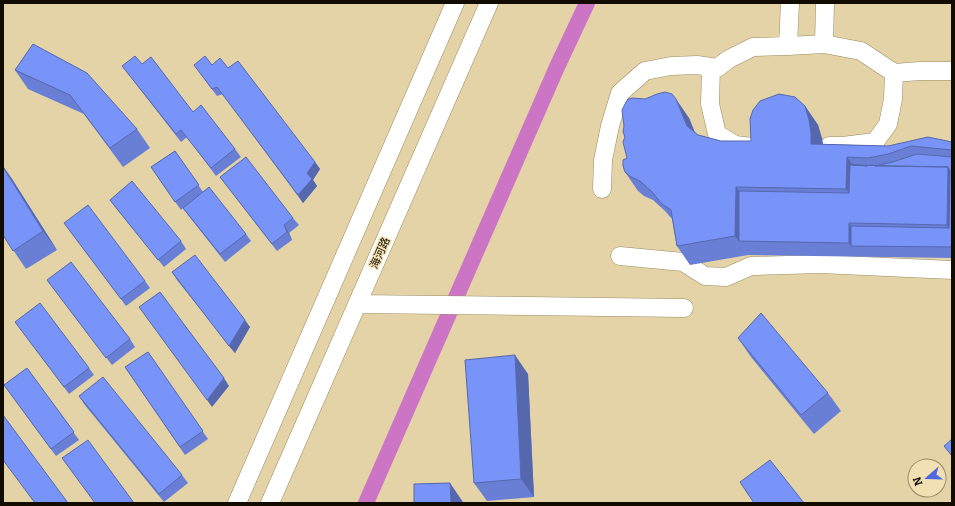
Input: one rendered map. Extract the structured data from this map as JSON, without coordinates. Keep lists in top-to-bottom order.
{
  "streets": {
    "street": ["海河路"]
  },
  "north": "left"
}
